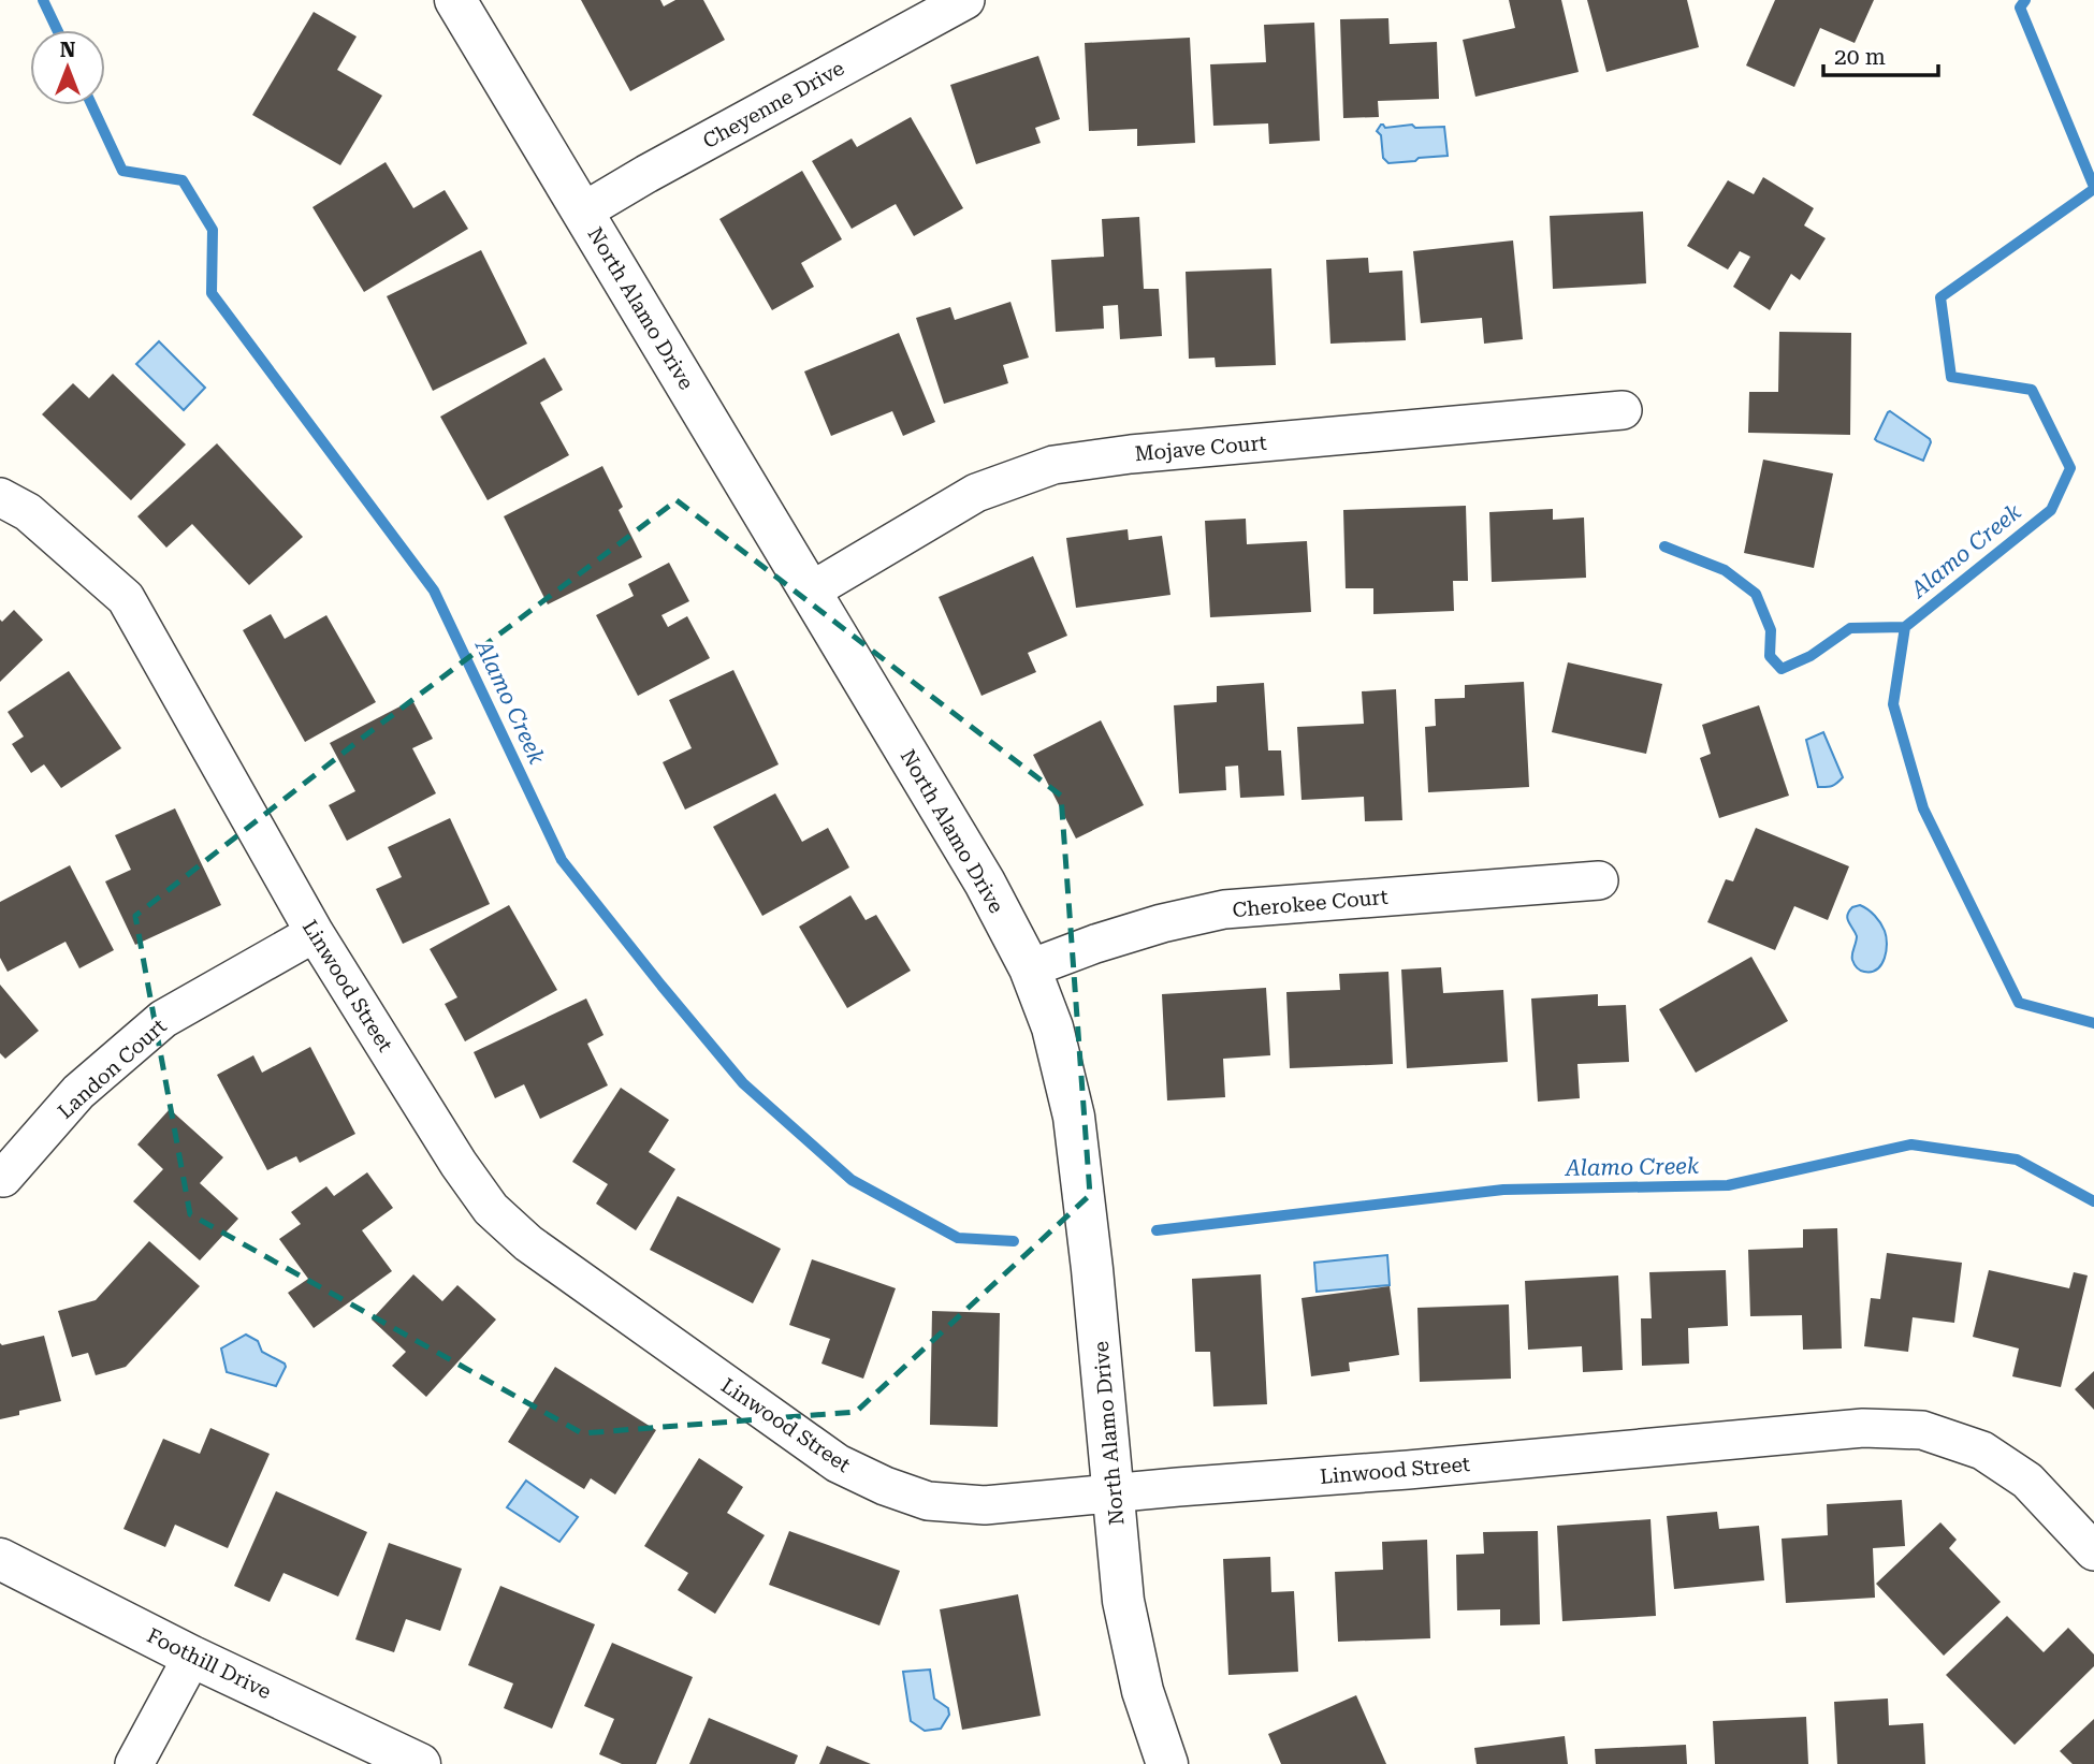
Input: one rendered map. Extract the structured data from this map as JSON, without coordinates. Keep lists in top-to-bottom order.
{
  "streets": {
    "street": [
      "Cheyenne Drive",
      "North Alamo Drive",
      "Mojave Court",
      "Cherokee Court",
      "Linwood Street",
      "Landon Court",
      "Foothill Drive"
    ]
  },
  "crossings": [
    ["Cheyenne Drive", "North Alamo Drive"],
    ["North Alamo Drive", "Mojave Court"],
    ["North Alamo Drive", "Cherokee Court"],
    ["North Alamo Drive", "Linwood Street"],
    ["Linwood Street", "Landon Court"]
  ],
  "water": ["Alamo Creek"],
  "scale_bar": "20 m",
  "north": "top"
}
